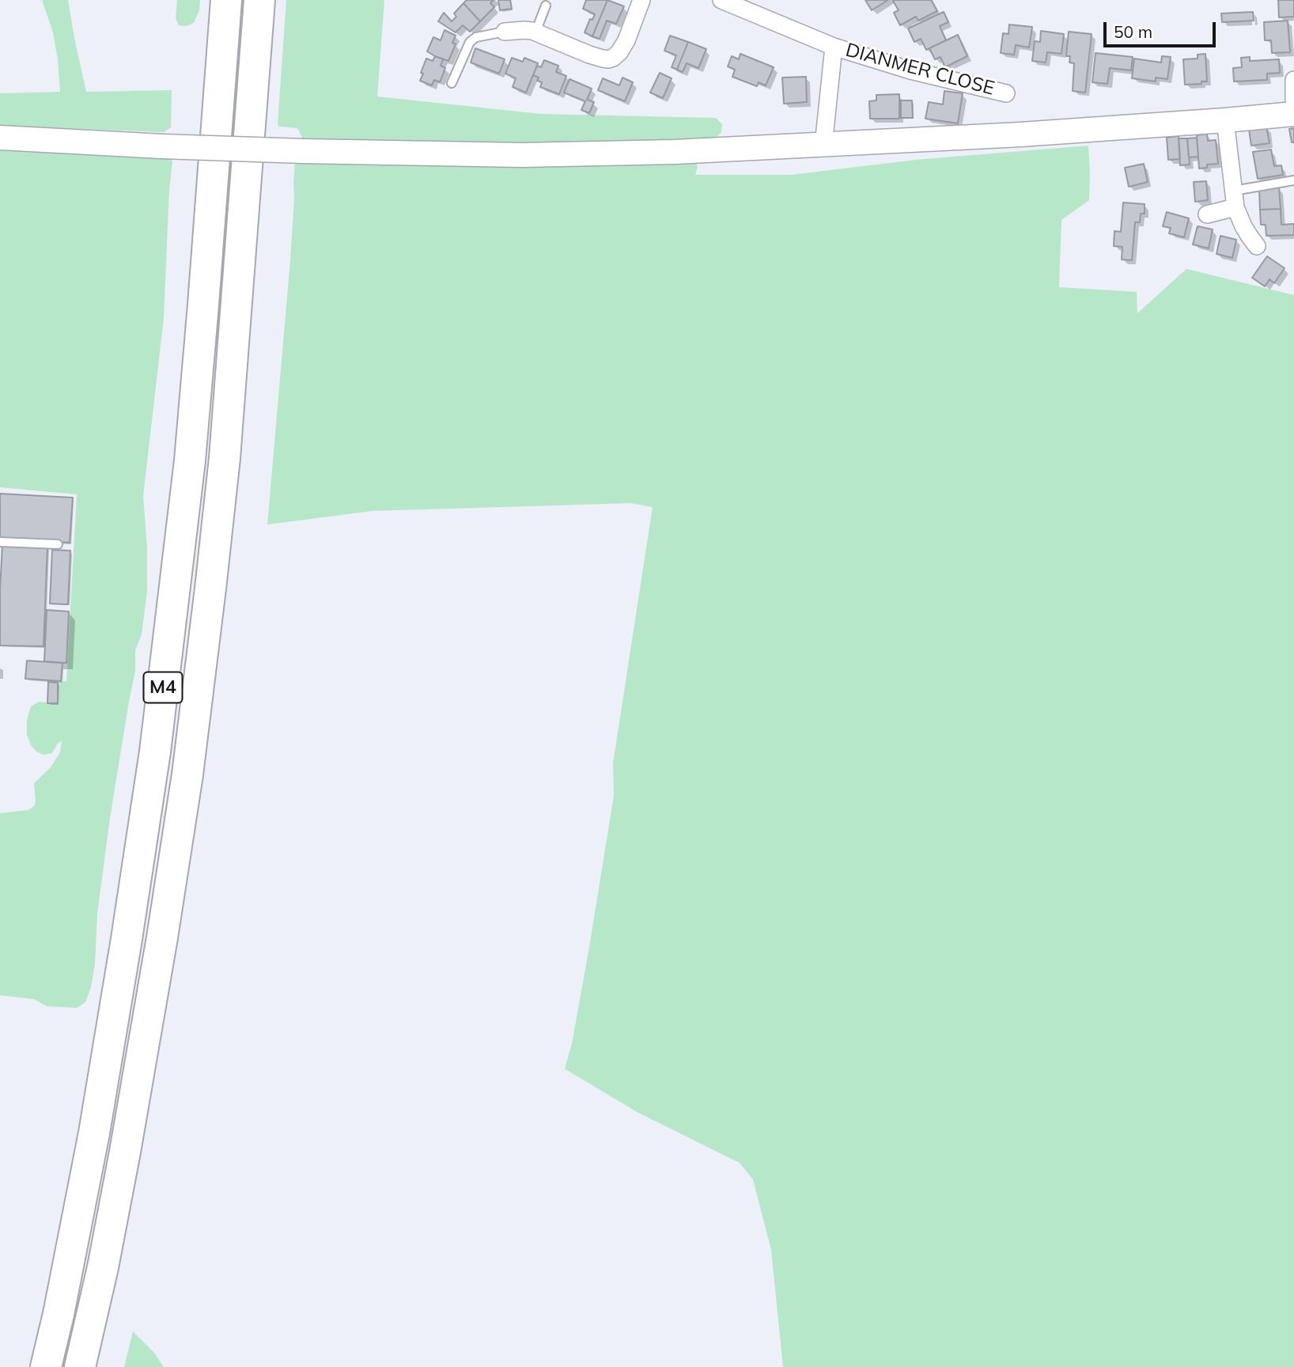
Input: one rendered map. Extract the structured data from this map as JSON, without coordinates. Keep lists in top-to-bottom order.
{
  "streets": {
    "highway": ["M4"],
    "street": ["DIANMER CLOSE"]
  },
  "scale_bar": "50 m"
}
